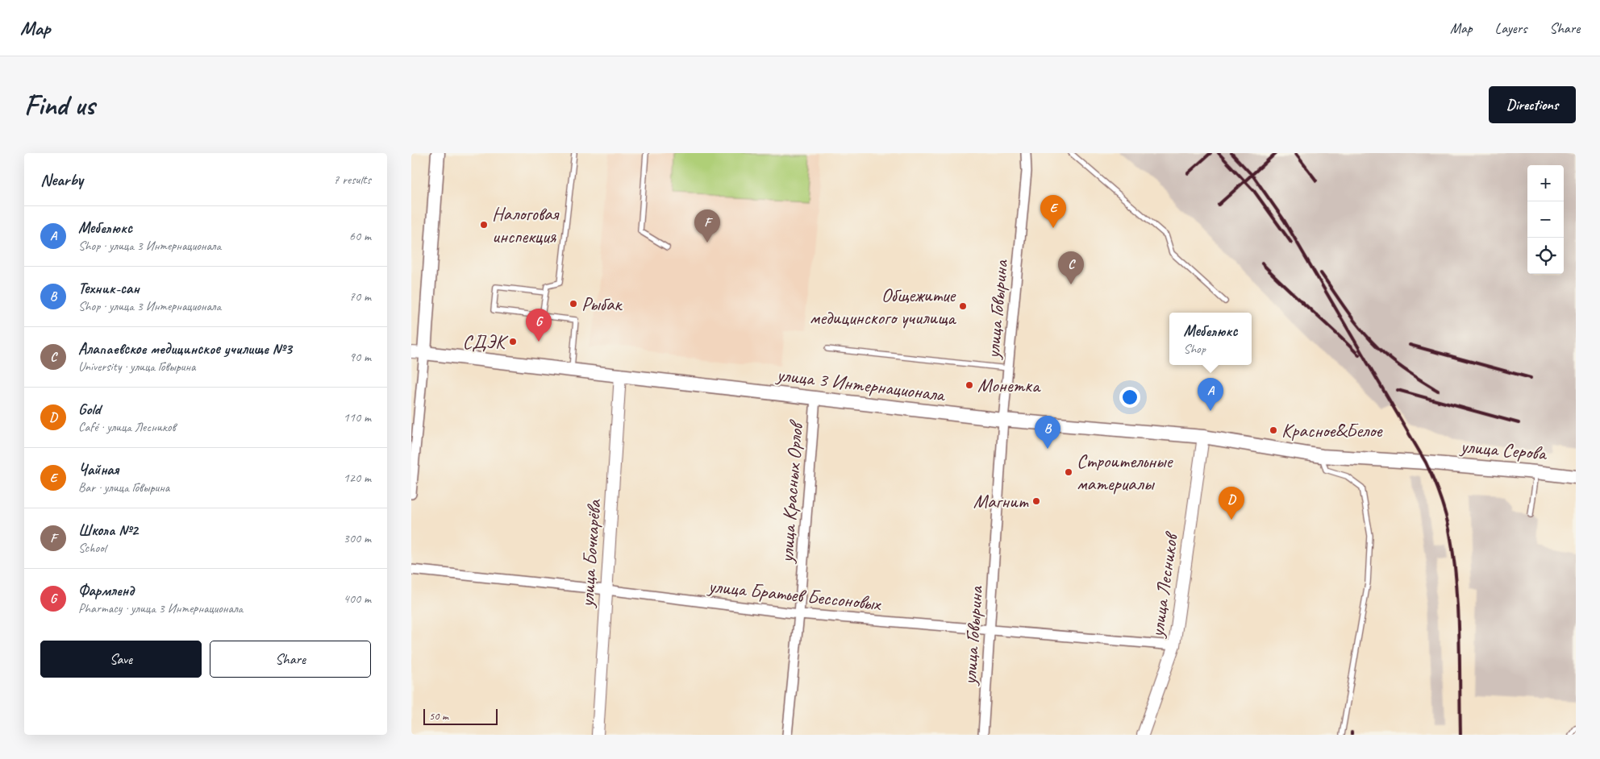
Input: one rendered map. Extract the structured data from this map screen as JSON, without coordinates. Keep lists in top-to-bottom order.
{
  "streets": {
    "main road": ["улица 3 Интернационала", "улица Серова"],
    "street": [
      "улица Говырина",
      "улица Красных Орлов",
      "улица Бочкарёва",
      "улица Лесников",
      "улица Братьев Бессоновых"
    ]
  },
  "crossings": [
    ["улица Говырина", "улица 3 Интернационала"],
    ["улица Говырина", "улица Братьев Бессоновых"],
    ["улица 3 Интернационала", "улица Серова"],
    ["улица 3 Интернационала", "улица Красных Орлов"],
    ["улица 3 Интернационала", "улица Бочкарёва"],
    ["улица 3 Интернационала", "улица Лесников"],
    ["улица Красных Орлов", "улица Братьев Бессоновых"],
    ["улица Бочкарёва", "улица Братьев Бессоновых"],
    ["улица Лесников", "улица Братьев Бессоновых"]
  ],
  "places": [
    "Налоговая инспекция",
    "Рыбак",
    "Общежитие медицинского училища",
    "СДЭК",
    "Монетка",
    "Красное&Белое",
    "Строительные материалы",
    "Магнит"
  ],
  "scale_bar": "50 m",
  "page": {
    "header": "Map",
    "nav": ["Map", "Layers", "Share"],
    "buttons": [
      "Directions",
      ["Save", "Share"]
    ],
    "title": "Find us",
    "heading": ["Nearby", "7 results"],
    "map_buttons": ["+", "−"],
    "pins": [
      "E",
      "F",
      "C",
      "G",
      "A",
      "B",
      "D"
    ],
    "list": [
      {
        "mark": "A",
        "name": "Мебелюкс",
        "note": "Shop · улица 3 Интернационала",
        "value": "60 m"
      },
      {
        "mark": "B",
        "name": "Техник-сан",
        "note": "Shop · улица 3 Интернационала",
        "value": "70 m"
      },
      {
        "mark": "C",
        "name": "Алапаевское медицинское училище №3",
        "note": "University · улица Говырина",
        "value": "90 m"
      },
      {
        "mark": "D",
        "name": "Gold",
        "note": "Café · улица Лесников",
        "value": "110 m"
      },
      {
        "mark": "E",
        "name": "Чайная",
        "note": "Bar · улица Говырина",
        "value": "120 m"
      },
      {
        "mark": "F",
        "name": "Школа №2",
        "note": "School",
        "value": "300 m"
      },
      {
        "mark": "G",
        "name": "Фармленд",
        "note": "Pharmacy · улица 3 Интернационала",
        "value": "400 m"
      }
    ],
    "popup": ["Мебелюкс", "Shop"],
    "scale": "50 m"
  }
}
